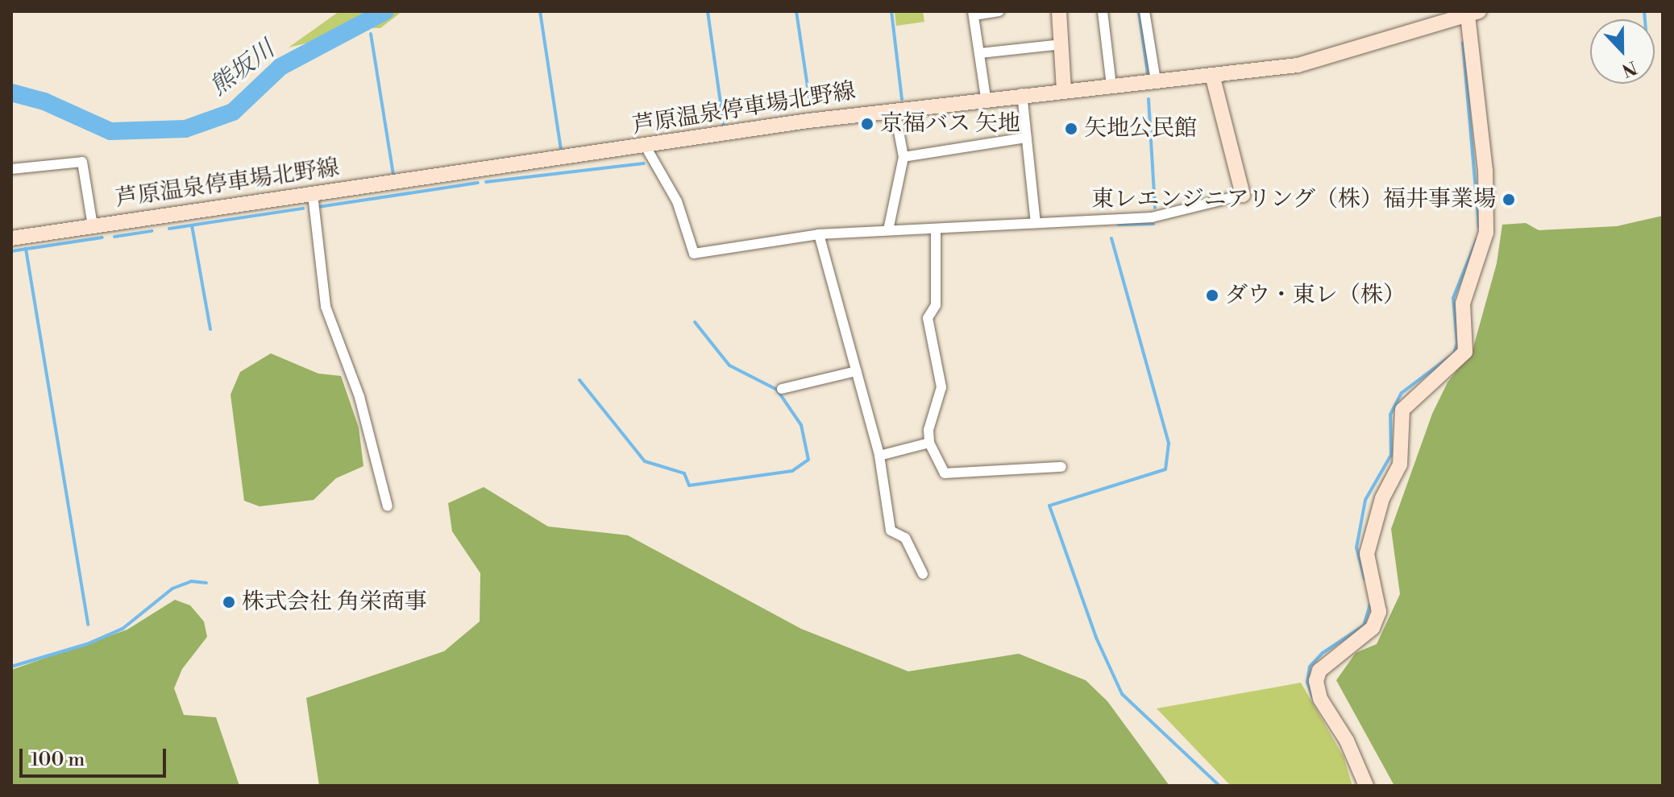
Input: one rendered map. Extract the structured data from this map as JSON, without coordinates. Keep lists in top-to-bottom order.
{
  "streets": {
    "main road": ["芦原温泉停車場北野線"]
  },
  "water": ["熊坂川"],
  "places": [
    "京福バス 矢地",
    "矢地公民館",
    "東レエンジニアリング（株）福井事業場",
    "ダウ・東レ（株）",
    "株式会社 角栄商事"
  ],
  "scale_bar": "100 m",
  "north": "bottom"
}
